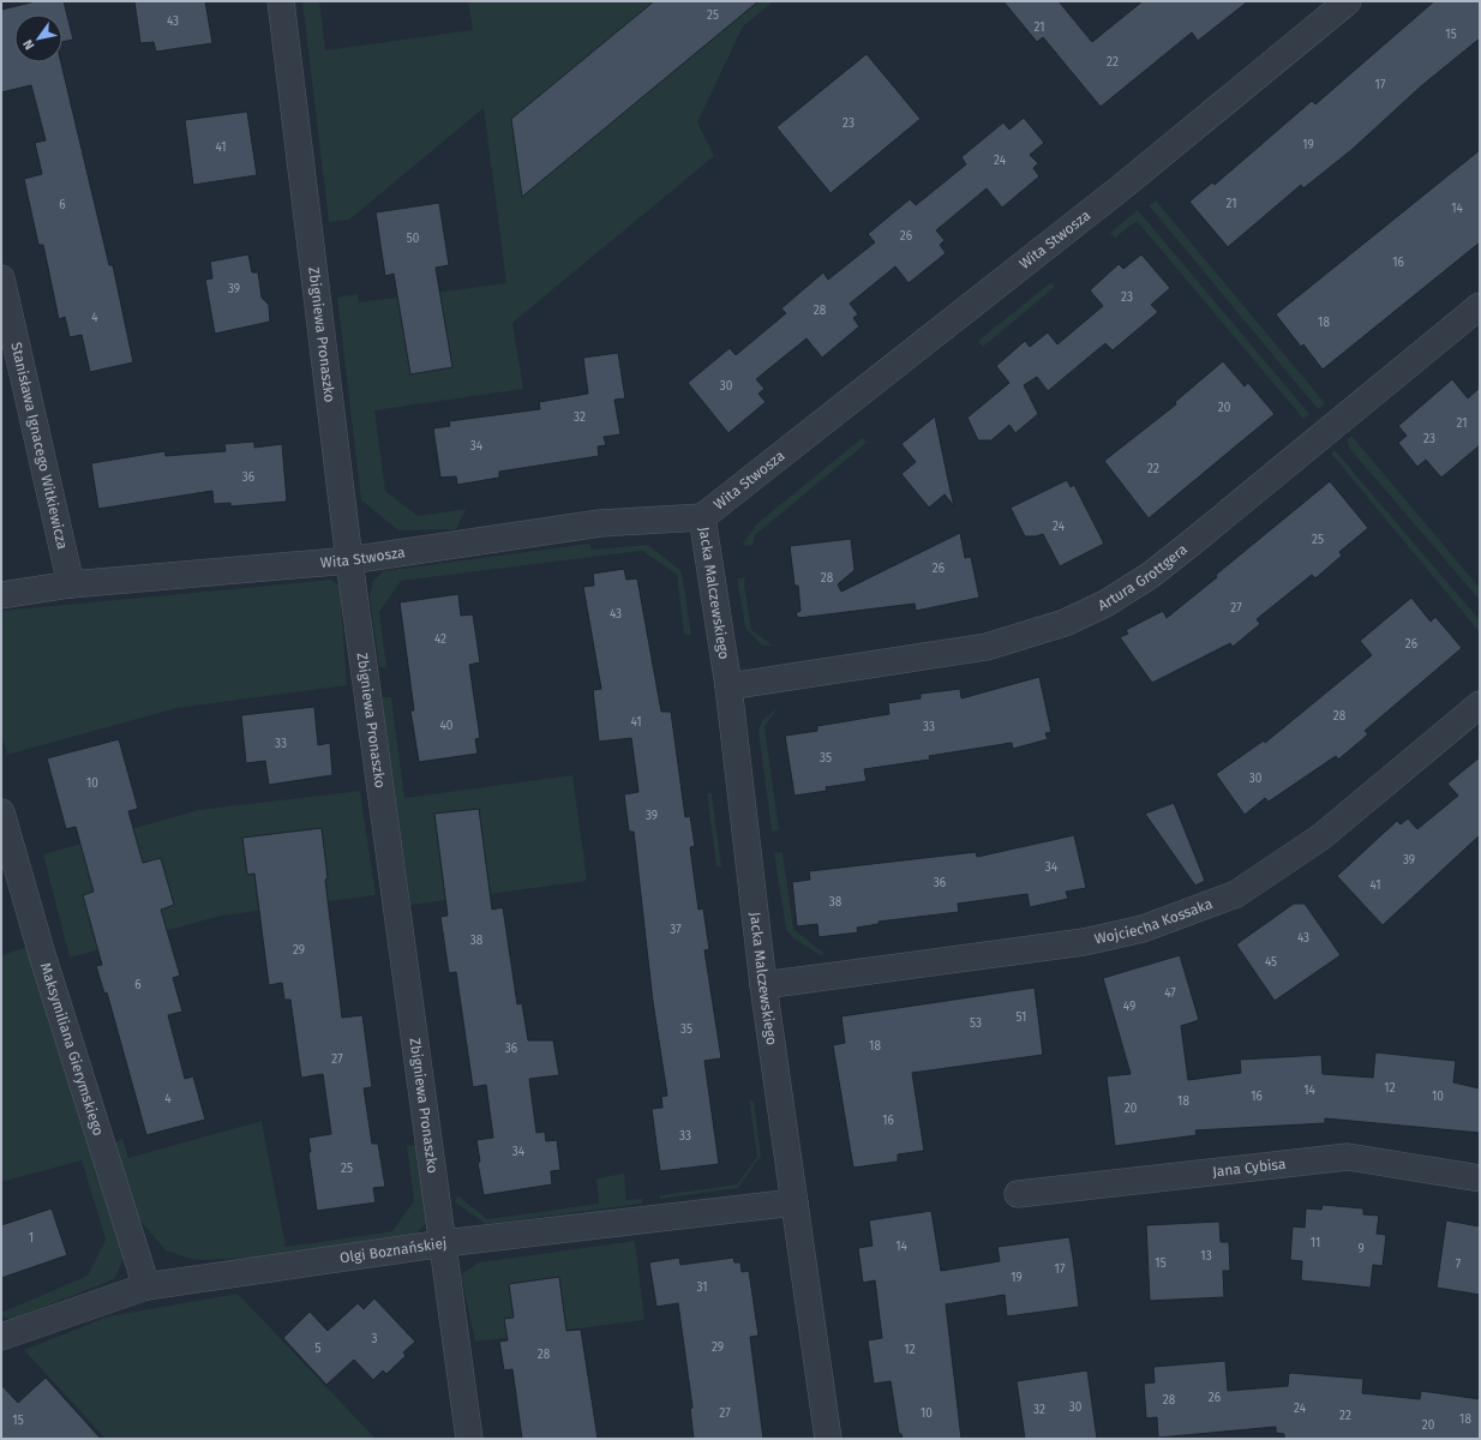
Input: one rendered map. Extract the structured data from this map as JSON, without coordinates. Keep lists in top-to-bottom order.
{
  "streets": {
    "street": [
      "Wita Stwosza",
      "Zbigniewa Pronaszko",
      "Stanisława Ignacego Witkiewicza",
      "Artura Grottgera",
      "Jacka Malczewskiego",
      "Wojciecha Kossaka",
      "Maksymiliana Gierymskiego",
      "Jana Cybisa",
      "Olgi Boznańskiej"
    ]
  },
  "crossings": [
    ["Wita Stwosza", "Zbigniewa Pronaszko"],
    ["Wita Stwosza", "Stanisława Ignacego Witkiewicza"],
    ["Wita Stwosza", "Jacka Malczewskiego"],
    ["Zbigniewa Pronaszko", "Olgi Boznańskiej"],
    ["Artura Grottgera", "Jacka Malczewskiego"],
    ["Jacka Malczewskiego", "Wojciecha Kossaka"],
    ["Jacka Malczewskiego", "Olgi Boznańskiej"],
    ["Maksymiliana Gierymskiego", "Olgi Boznańskiej"]
  ],
  "house_numbers": [
    "25",
    "43",
    "21",
    "15",
    "22",
    "17",
    "23",
    "19",
    "41",
    "24",
    "21",
    "6",
    "14",
    "26",
    "50",
    "16",
    "39",
    "23",
    "28",
    "4",
    "18",
    "30",
    "20",
    "32",
    "21",
    "23",
    "34",
    "22",
    "36",
    "24",
    "25",
    "26",
    "28",
    "27",
    "43",
    "42",
    "26",
    "28",
    "41",
    "40",
    "33",
    "33",
    "35",
    "30",
    "10",
    "39",
    "39",
    "34",
    "36",
    "41",
    "38",
    "37",
    "43",
    "38",
    "29",
    "45",
    "6",
    "47",
    "49",
    "51",
    "53",
    "35",
    "18",
    "36",
    "27",
    "12",
    "14",
    "16",
    "10",
    "4",
    "18",
    "20",
    "16",
    "33",
    "34",
    "25",
    "1",
    "11",
    "14",
    "9",
    "13",
    "15",
    "7",
    "17",
    "19",
    "31",
    "3",
    "29",
    "5",
    "12",
    "28",
    "26",
    "28",
    "30",
    "24",
    "32",
    "27",
    "10",
    "22",
    "18",
    "15",
    "20"
  ],
  "north": "bottom left"
}
